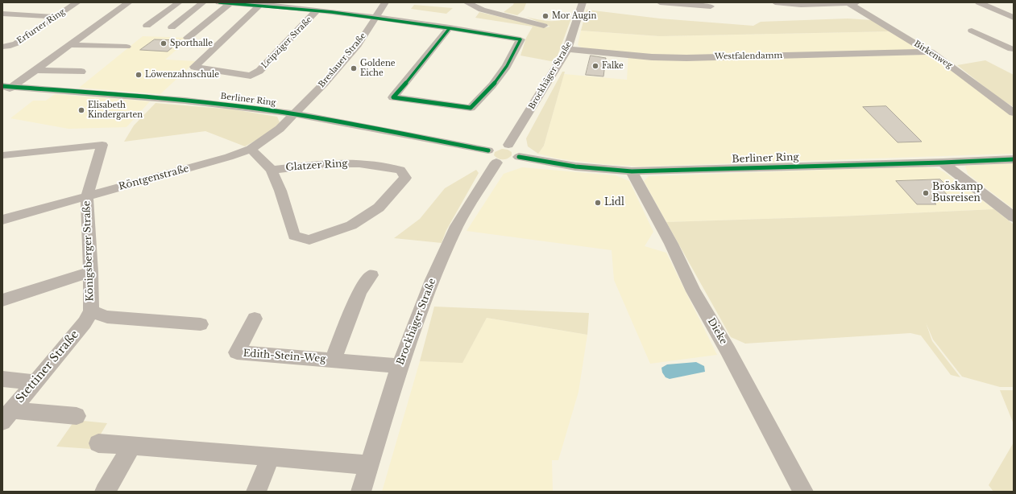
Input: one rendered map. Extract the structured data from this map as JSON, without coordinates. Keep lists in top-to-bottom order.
{
  "streets": {
    "street": [
      "Erfurter Ring",
      "Leipziger Straße",
      "Birkenweg",
      "Westfalendamm",
      "Breslauer Straße",
      "Brockhäger Straße",
      "Berliner Ring",
      "Glatzer Ring",
      "Röntgenstraße",
      "Königsberger Straße",
      "Dieke",
      "Edith-Stein-Weg",
      "Stettiner Straße"
    ]
  },
  "crossings": [
    ["Birkenweg", "Westfalendamm"],
    ["Westfalendamm", "Brockhäger Straße"],
    ["Breslauer Straße", "Berliner Ring"],
    ["Breslauer Straße", "Röntgenstraße"],
    ["Brockhäger Straße", "Berliner Ring"],
    ["Brockhäger Straße", "Edith-Stein-Weg"],
    ["Berliner Ring", "Röntgenstraße"],
    ["Berliner Ring", "Dieke"],
    ["Glatzer Ring", "Röntgenstraße"],
    ["Röntgenstraße", "Königsberger Straße"],
    ["Königsberger Straße", "Stettiner Straße"]
  ],
  "places": [
    "Mor Augin",
    "Sporthalle",
    "Falke",
    "Goldene Eiche",
    "Löwenzahnschule",
    "Elisabeth Kindergarten",
    "Bröskamp Busreisen",
    "Lidl"
  ]
}
